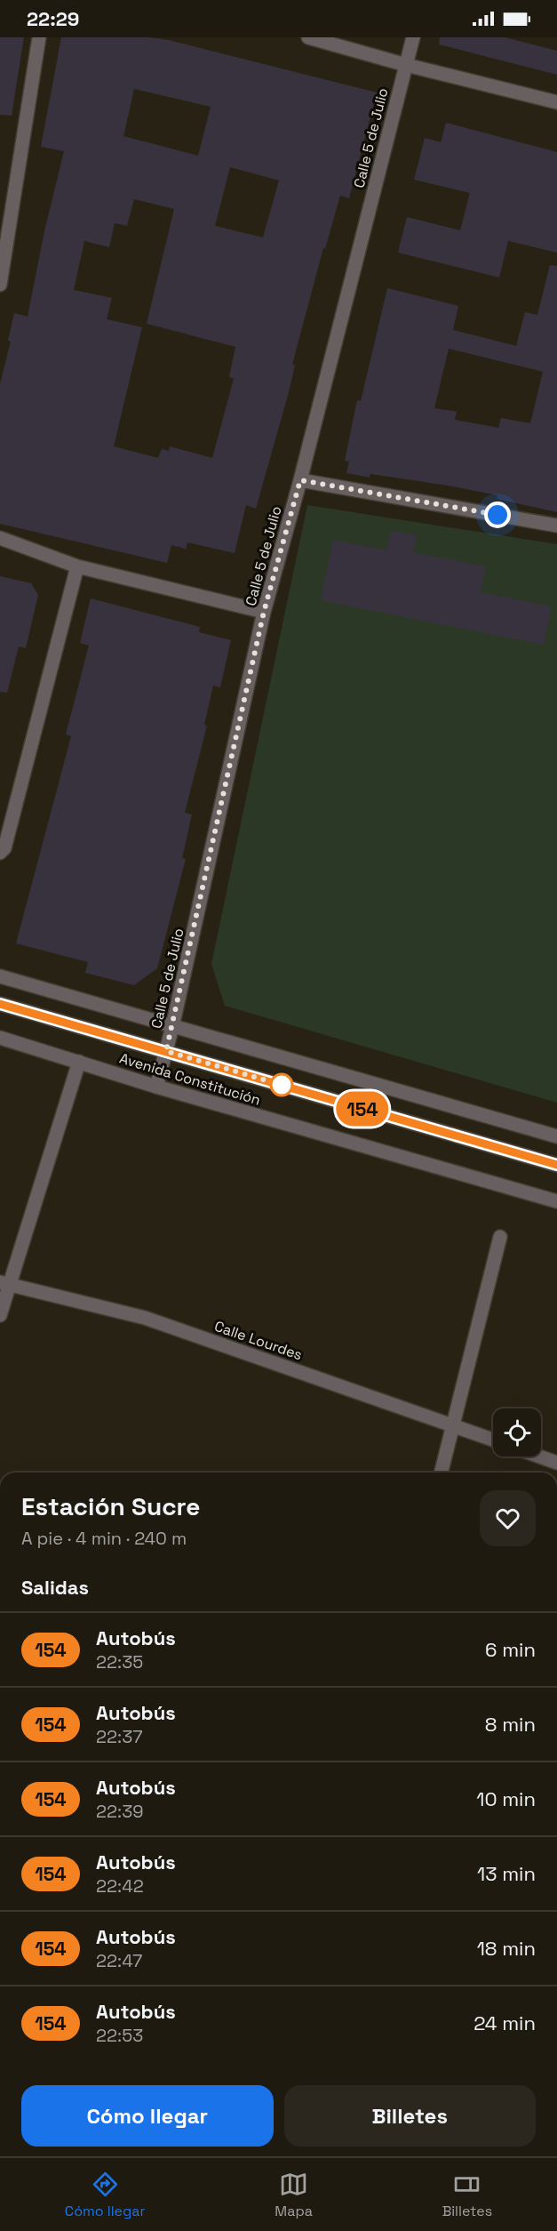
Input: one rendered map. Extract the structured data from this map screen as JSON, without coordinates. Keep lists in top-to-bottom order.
{
  "streets": {
    "street": ["Calle 5 de Julio", "Avenida Constitución", "Calle Lourdes"]
  },
  "crossings": [
    ["Calle 5 de Julio", "Avenida Constitución"]
  ],
  "lines": ["bus line 154"],
  "page": {
    "status": "22:29",
    "on_map": "154",
    "heading": [
      ["Estación Sucre", "A pie · 4 min · 240 m"],
      "Salidas"
    ],
    "list": [
      {
        "mark": "154",
        "name": "Autobús",
        "note": "22:35",
        "value": "6 min"
      },
      {
        "mark": "154",
        "name": "Autobús",
        "note": "22:37",
        "value": "8 min"
      },
      {
        "mark": "154",
        "name": "Autobús",
        "note": "22:39",
        "value": "10 min"
      },
      {
        "mark": "154",
        "name": "Autobús",
        "note": "22:42",
        "value": "13 min"
      },
      {
        "mark": "154",
        "name": "Autobús",
        "note": "22:47",
        "value": "18 min"
      },
      {
        "mark": "154",
        "name": "Autobús",
        "note": "22:53",
        "value": "24 min"
      }
    ],
    "buttons": ["Cómo llegar", "Billetes"],
    "tabs": ["Cómo llegar", "Mapa", "Billetes"]
  }
}
